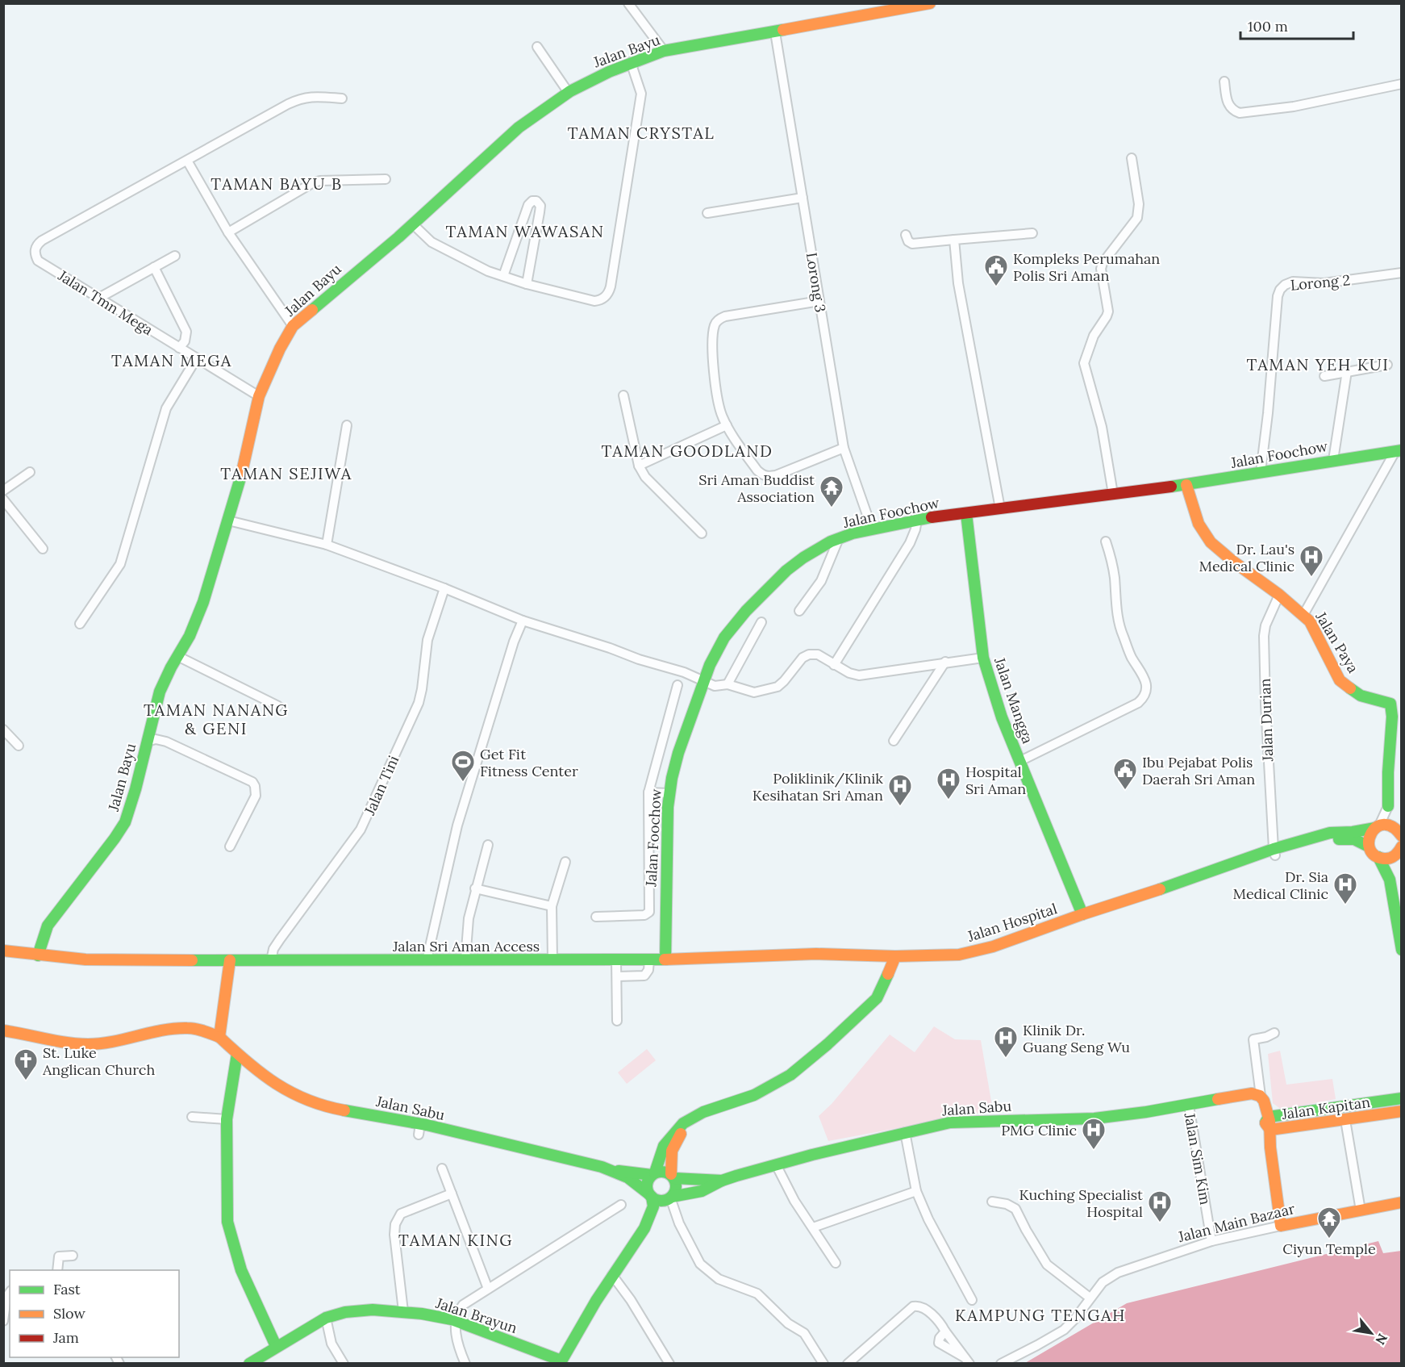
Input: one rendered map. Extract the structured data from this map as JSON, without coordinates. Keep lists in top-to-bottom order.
{
  "streets": {
    "street": [
      "Jalan Bayu",
      "Lorong 3",
      "Lorong 2",
      "Jalan Tmn Mega",
      "Jalan Foochow",
      "Jalan Paya",
      "Jalan Mangga",
      "Jalan Durian",
      "Jalan Tini",
      "Jalan Hospital",
      "Jalan Sri Aman Access",
      "Jalan Sabu",
      "Jalan Kapitan",
      "Jalan Sim Kim",
      "Jalan Main Bazaar",
      "Jalan Brayun"
    ]
  },
  "crossings": [
    ["Jalan Bayu", "Lorong 3"],
    ["Jalan Bayu", "Jalan Tmn Mega"],
    ["Jalan Bayu", "Jalan Sri Aman Access"],
    ["Lorong 3", "Jalan Foochow"],
    ["Lorong 2", "Jalan Foochow"],
    ["Jalan Foochow", "Jalan Paya"],
    ["Jalan Foochow", "Jalan Mangga"],
    ["Jalan Foochow", "Jalan Sri Aman Access"],
    ["Jalan Paya", "Jalan Durian"],
    ["Jalan Mangga", "Jalan Hospital"],
    ["Jalan Durian", "Jalan Hospital"],
    ["Jalan Tini", "Jalan Sri Aman Access"],
    ["Jalan Hospital", "Jalan Sri Aman Access"],
    ["Jalan Sabu", "Jalan Sim Kim"],
    ["Jalan Sim Kim", "Jalan Main Bazaar"]
  ],
  "districts": [
    "TAMAN CRYSTAL",
    "TAMAN BAYU B",
    "TAMAN WAWASAN",
    "TAMAN MEGA",
    "TAMAN YEH KUI",
    "TAMAN GOODLAND",
    "TAMAN SEJIWA",
    "TAMAN NANANG & GENI",
    "TAMAN KING",
    "KAMPUNG TENGAH"
  ],
  "places": {
    "public building": ["Kompleks Perumahan Polis Sri Aman", "Ibu Pejabat Polis Daerah Sri Aman"],
    "temple": ["Sri Aman Buddist Association", "Ciyun Temple"],
    "hospital": [
      "Dr. Lau's Medical Clinic",
      "Hospital Sri Aman",
      "Poliklinik/Klinik Kesihatan Sri Aman",
      "Dr. Sia Medical Clinic",
      "Klinik Dr. Guang Seng Wu",
      "PMG Clinic",
      "Kuching Specialist Hospital"
    ],
    "sports": ["Get Fit Fitness Center"],
    "church": ["St. Luke Anglican Church"]
  },
  "legend": ["Fast", "Slow", "Jam"],
  "scale_bar": "100 m",
  "north": "bottom right"
}
